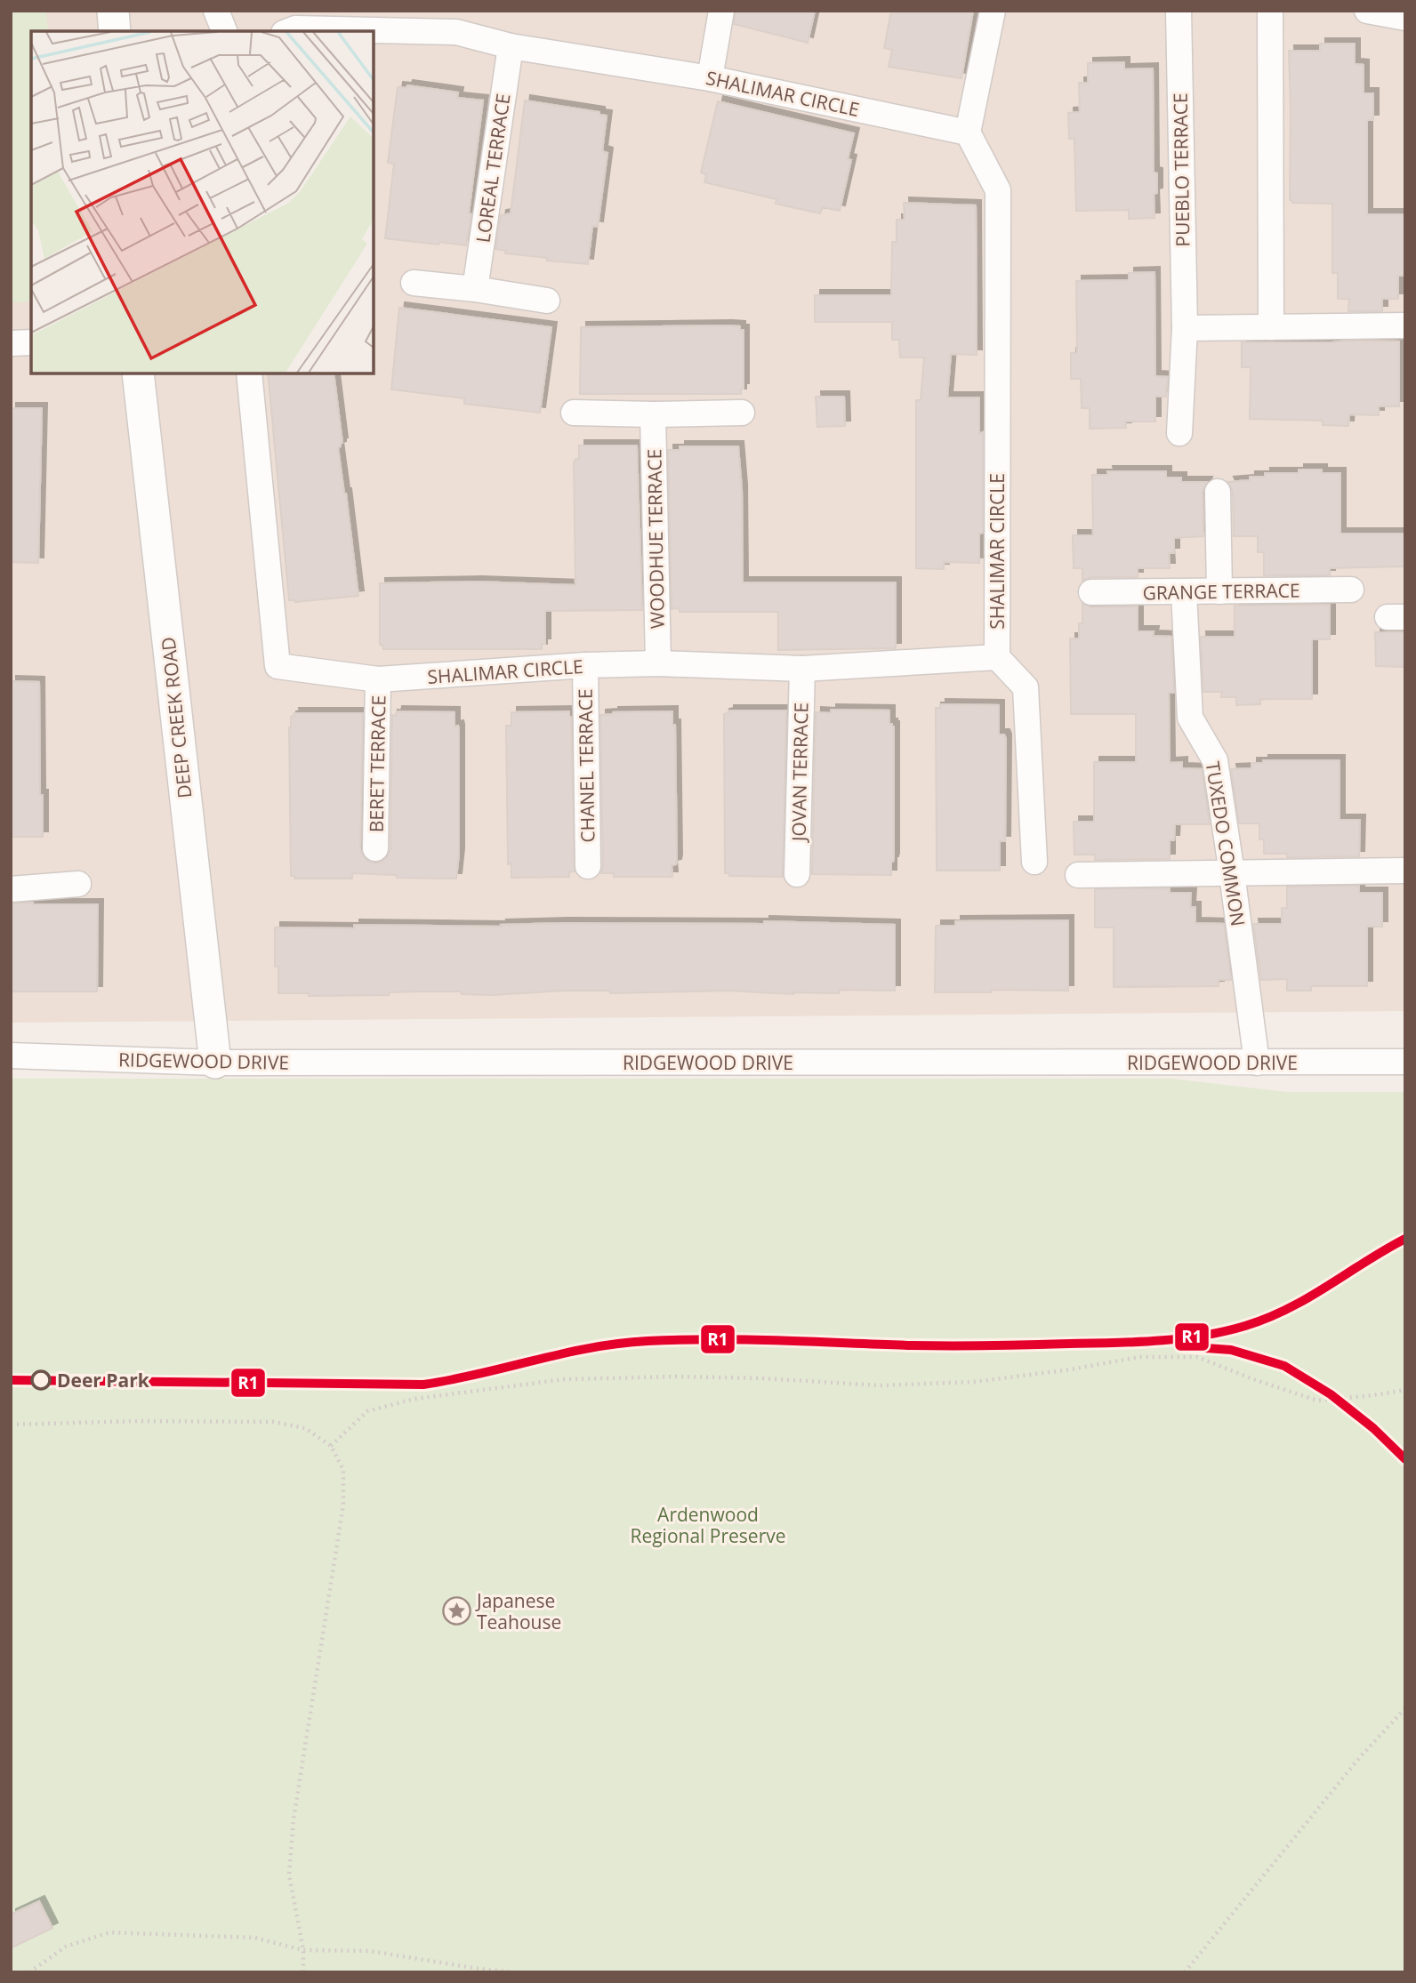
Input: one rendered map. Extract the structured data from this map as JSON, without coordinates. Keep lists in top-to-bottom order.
{
  "streets": {
    "street": [
      "SHALIMAR CIRCLE",
      "LOREAL TERRACE",
      "PUEBLO TERRACE",
      "WOODHUE TERRACE",
      "GRANGE TERRACE",
      "DEEP CREEK ROAD",
      "BERET TERRACE",
      "CHANEL TERRACE",
      "JOVAN TERRACE",
      "TUXEDO COMMON",
      "RIDGEWOOD DRIVE"
    ]
  },
  "crossings": [
    ["SHALIMAR CIRCLE", "LOREAL TERRACE"],
    ["SHALIMAR CIRCLE", "WOODHUE TERRACE"],
    ["SHALIMAR CIRCLE", "BERET TERRACE"],
    ["SHALIMAR CIRCLE", "CHANEL TERRACE"],
    ["SHALIMAR CIRCLE", "JOVAN TERRACE"],
    ["GRANGE TERRACE", "TUXEDO COMMON"],
    ["DEEP CREEK ROAD", "RIDGEWOOD DRIVE"],
    ["TUXEDO COMMON", "RIDGEWOOD DRIVE"]
  ],
  "parks": ["Ardenwood Regional Preserve"],
  "places": {
    "other": ["Deer Park"],
    "place": ["Japanese Teahouse"]
  },
  "lines": ["transit line R1"]
}
